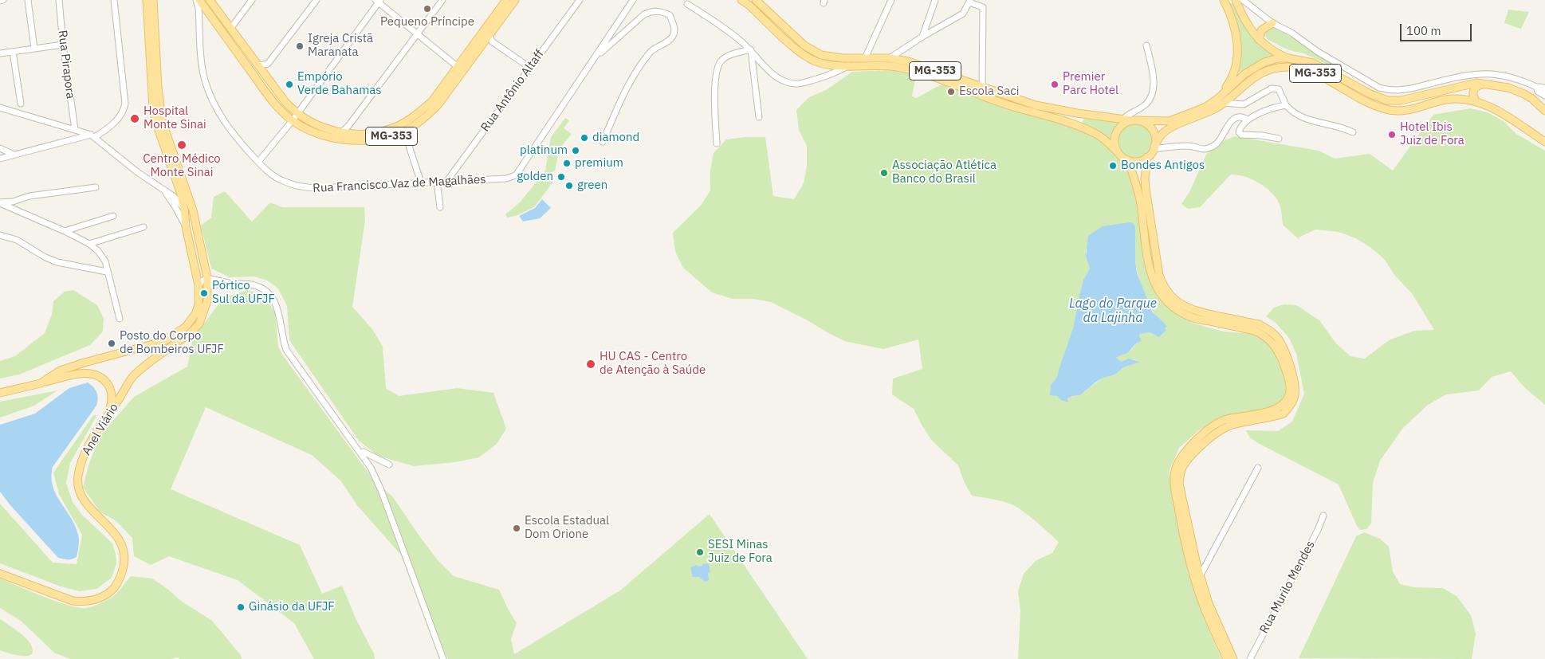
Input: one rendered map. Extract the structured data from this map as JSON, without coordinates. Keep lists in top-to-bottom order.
{
  "streets": {
    "main road": ["MG-353", "Anel Viário"],
    "street": [
      "Rua Pirapora",
      "Rua Antônio Altaff",
      "Rua Francisco Vaz de Magalhães",
      "Rua Murilo Mendes"
    ]
  },
  "crossings": [
    ["Rua Antônio Altaff", "Rua Francisco Vaz de Magalhães"]
  ],
  "water": ["Lago do Parque da Lajinha"],
  "places": [
    "Pequeno Príncipe",
    "Igreja Cristã Maranata",
    "Empório Verde Bahamas",
    "Premier Parc Hotel",
    "Escola Saci",
    "Hospital Monte Sinai",
    "Hotel Ibis Juiz de Fora",
    "diamond",
    "Centro Médico Monte Sinai",
    "platinum",
    "premium",
    "Bondes Antigos",
    "Associação Atlética Banco do Brasil",
    "golden",
    "green",
    "Pórtico Sul da UFJF",
    "Posto do Corpo de Bombeiros UFJF",
    "HU CAS - Centro de Atenção à Saúde",
    "Escola Estadual Dom Orione",
    "SESI Minas Juiz de Fora",
    "Ginásio da UFJF"
  ],
  "scale_bar": "100 m"
}
